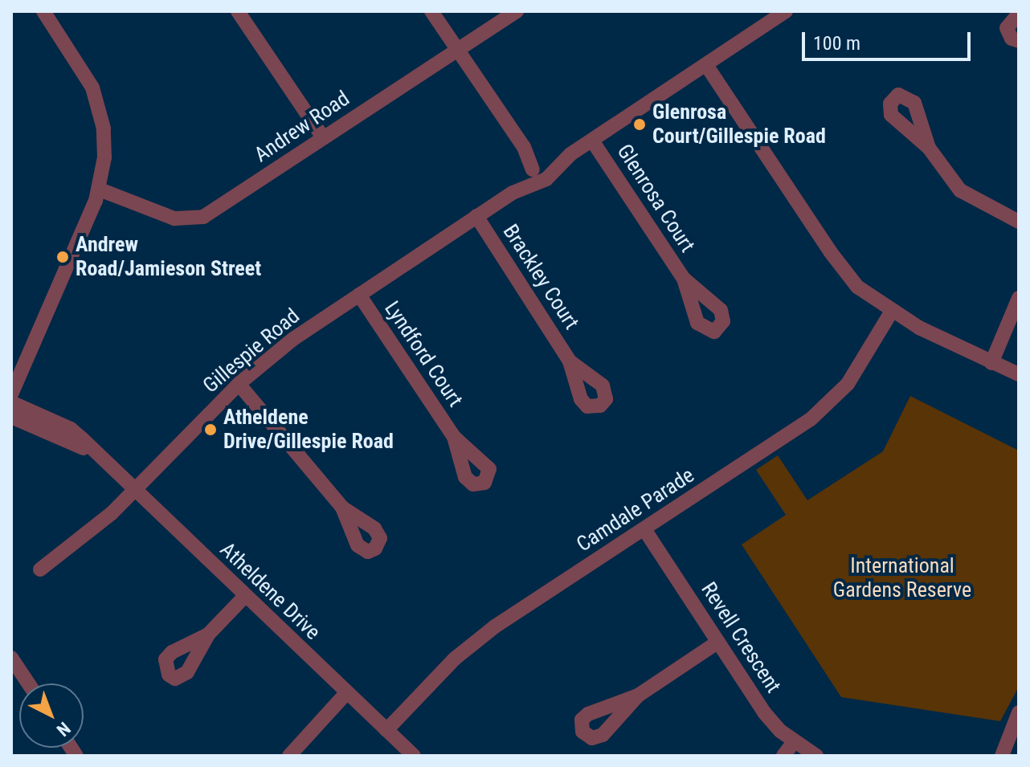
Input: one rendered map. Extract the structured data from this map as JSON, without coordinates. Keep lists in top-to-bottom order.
{
  "streets": {
    "street": [
      "Andrew Road",
      "Glenrosa Court",
      "Brackley Court",
      "Gillespie Road",
      "Lyndford Court",
      "Camdale Parade",
      "Atheldene Drive",
      "Revell Crescent"
    ]
  },
  "crossings": [
    ["Glenrosa Court", "Gillespie Road"],
    ["Brackley Court", "Gillespie Road"],
    ["Gillespie Road", "Lyndford Court"],
    ["Gillespie Road", "Atheldene Drive"],
    ["Camdale Parade", "Atheldene Drive"],
    ["Camdale Parade", "Revell Crescent"]
  ],
  "parks": ["International Gardens Reserve"],
  "places": ["Glenrosa Court/Gillespie Road", "Andrew Road/Jamieson Street", "Atheldene Drive/Gillespie Road"],
  "scale_bar": "100 m",
  "north": "bottom right"
}
